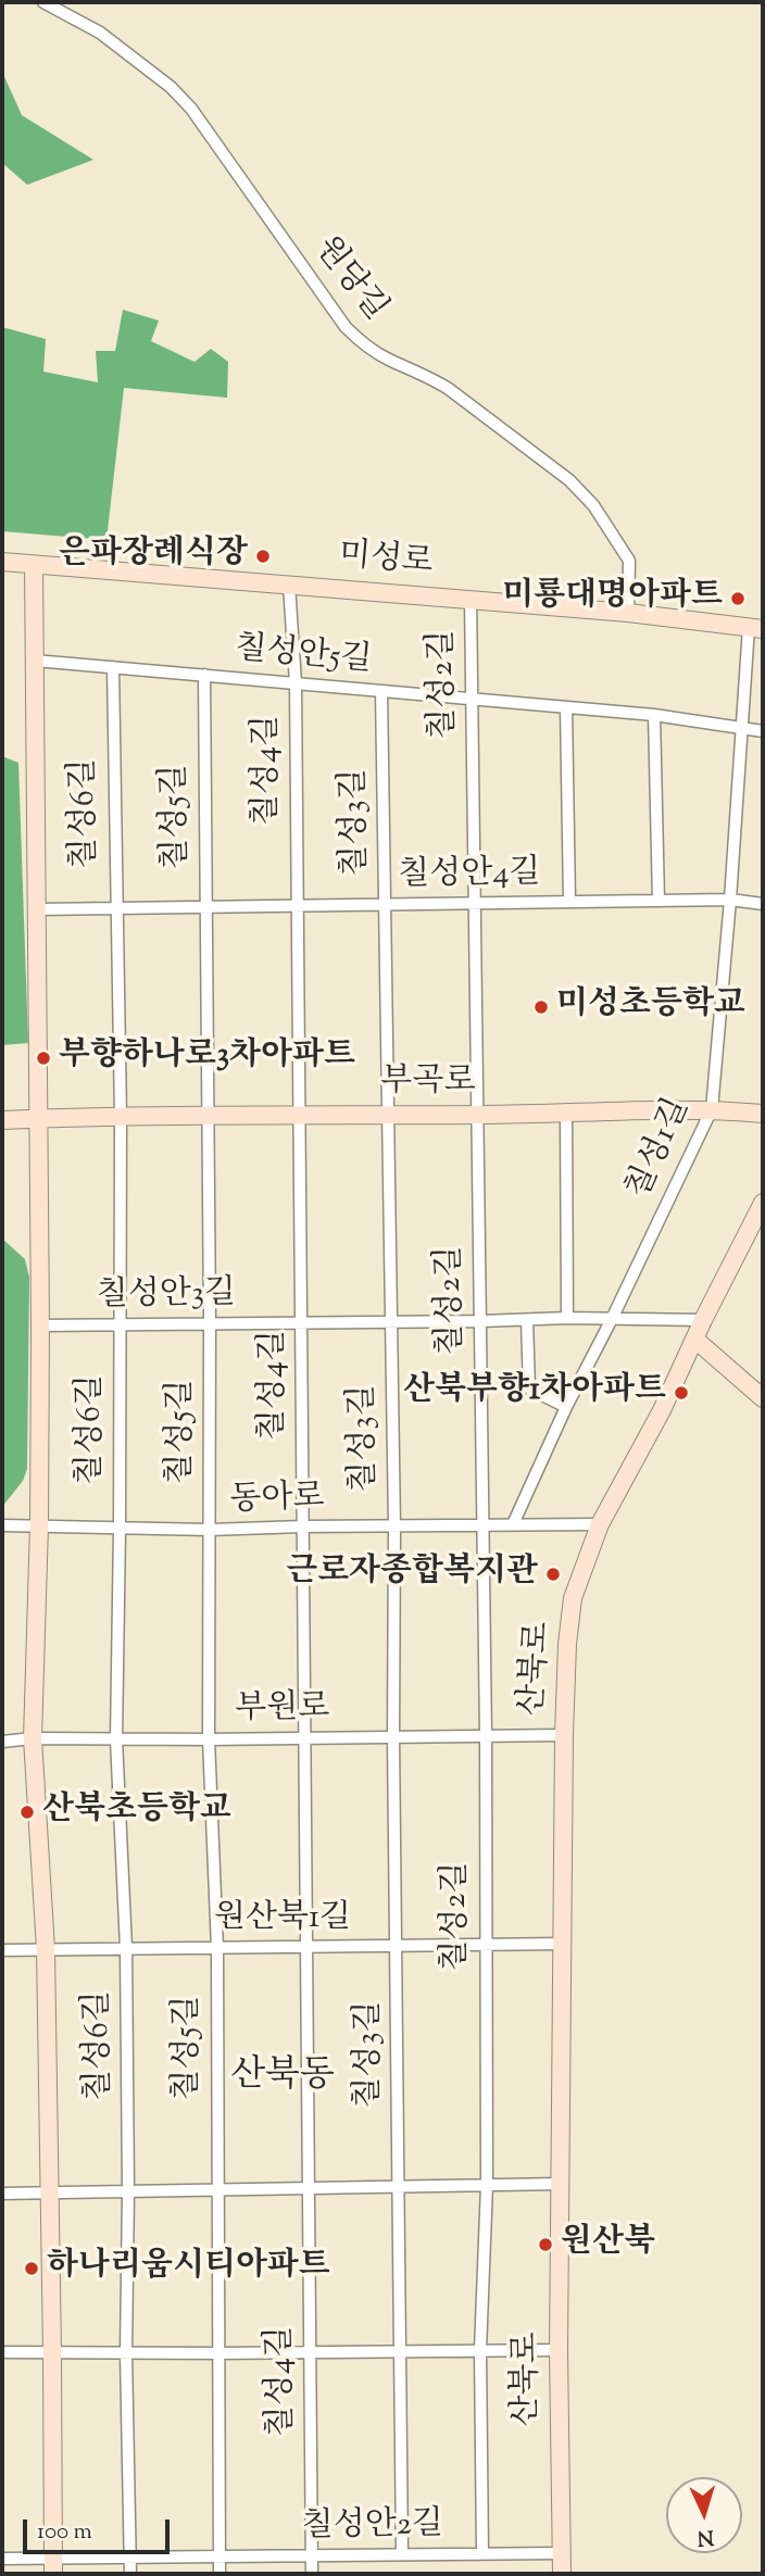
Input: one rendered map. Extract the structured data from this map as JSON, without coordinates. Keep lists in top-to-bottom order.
{
  "streets": {
    "street": [
      "원당길",
      "미성로",
      "칠성안5길",
      "칠성2길",
      "칠성4길",
      "칠성6길",
      "칠성5길",
      "칠성3길",
      "칠성안4길",
      "부곡로",
      "칠성1길",
      "칠성안3길",
      "동아로",
      "산북로",
      "부원로",
      "원산북1길",
      "칠성안2길"
    ]
  },
  "crossings": [
    ["원당길", "미성로"],
    ["미성로", "칠성2길"],
    ["미성로", "칠성4길"],
    ["미성로", "칠성1길"],
    ["칠성안5길", "칠성2길"],
    ["칠성안5길", "칠성4길"],
    ["칠성안5길", "칠성6길"],
    ["칠성안5길", "칠성5길"],
    ["칠성안5길", "칠성3길"],
    ["칠성안5길", "칠성1길"],
    ["칠성2길", "칠성안4길"],
    ["칠성2길", "부곡로"],
    ["칠성2길", "칠성안3길"],
    ["칠성2길", "동아로"],
    ["칠성2길", "부원로"],
    ["칠성2길", "원산북1길"],
    ["칠성2길", "칠성안2길"],
    ["칠성4길", "칠성안4길"],
    ["칠성4길", "부곡로"],
    ["칠성4길", "칠성안3길"],
    ["칠성4길", "동아로"],
    ["칠성4길", "부원로"],
    ["칠성4길", "원산북1길"],
    ["칠성4길", "칠성안2길"],
    ["칠성6길", "칠성안4길"],
    ["칠성6길", "부곡로"],
    ["칠성6길", "칠성안3길"],
    ["칠성6길", "동아로"],
    ["칠성6길", "부원로"],
    ["칠성6길", "원산북1길"],
    ["칠성6길", "칠성안2길"],
    ["칠성5길", "칠성안4길"],
    ["칠성5길", "부곡로"],
    ["칠성5길", "칠성안3길"],
    ["칠성5길", "동아로"],
    ["칠성5길", "부원로"],
    ["칠성5길", "원산북1길"],
    ["칠성5길", "칠성안2길"],
    ["칠성3길", "칠성안4길"],
    ["칠성3길", "부곡로"],
    ["칠성3길", "칠성안3길"],
    ["칠성3길", "동아로"],
    ["칠성3길", "부원로"],
    ["칠성3길", "원산북1길"],
    ["칠성3길", "칠성안2길"],
    ["칠성안4길", "칠성1길"],
    ["부곡로", "칠성1길"],
    ["칠성1길", "칠성안3길"],
    ["칠성1길", "동아로"],
    ["칠성안3길", "산북로"],
    ["동아로", "산북로"],
    ["산북로", "부원로"],
    ["산북로", "원산북1길"],
    ["산북로", "칠성안2길"]
  ],
  "districts": ["산북동"],
  "places": [
    "은파장례식장",
    "미룡대명아파트",
    "미성초등학교",
    "부향하나로3차아파트",
    "산북부향1차아파트",
    "근로자종합복지관",
    "산북초등학교",
    "원산북",
    "하나리움시티아파트"
  ],
  "scale_bar": "100 m",
  "north": "bottom"
}
